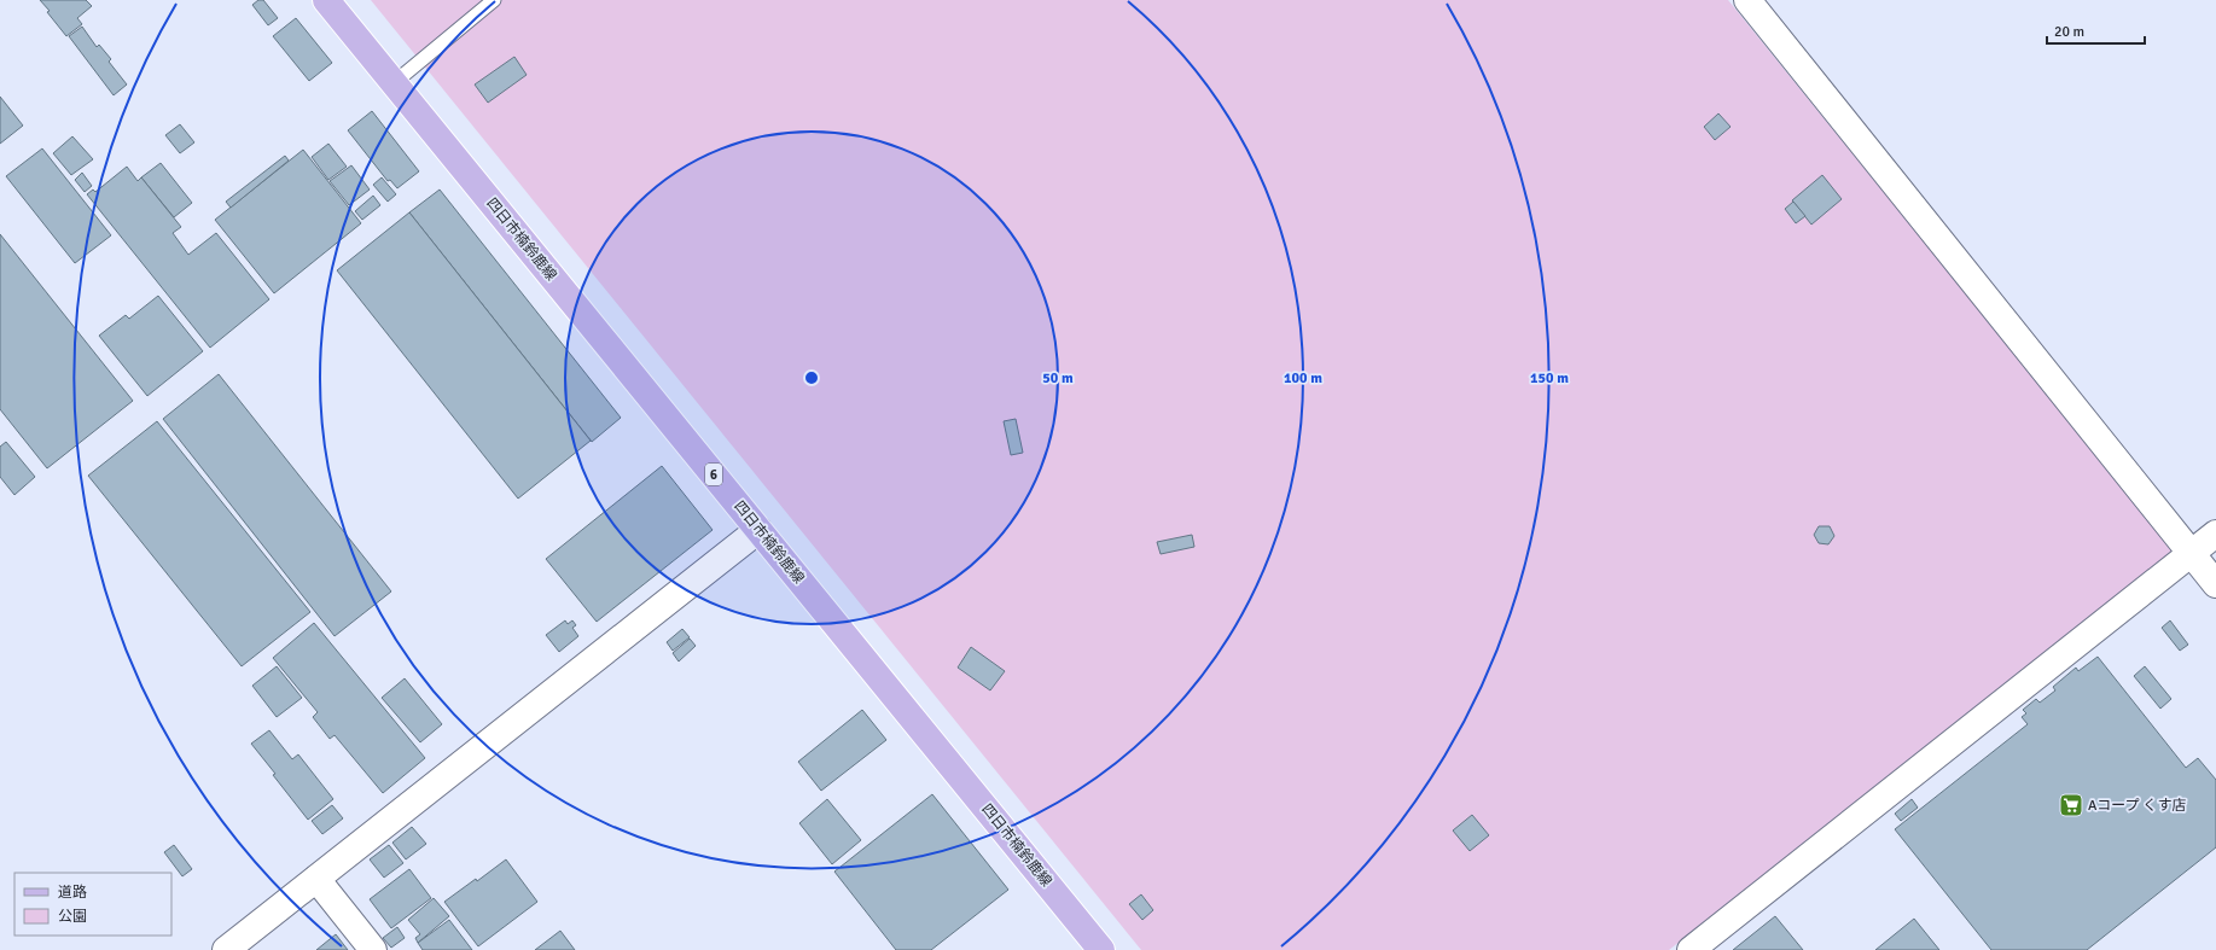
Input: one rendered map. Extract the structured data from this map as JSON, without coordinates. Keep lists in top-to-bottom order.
{
  "streets": {
    "main road": ["四日市楠鈴鹿線", "6"]
  },
  "places": {
    "supermarket": ["Aコープ くす店"]
  },
  "legend": ["道路", "公園"],
  "scale_bar": "20 m",
  "rings": ["50 m", "100 m", "150 m"]
}
